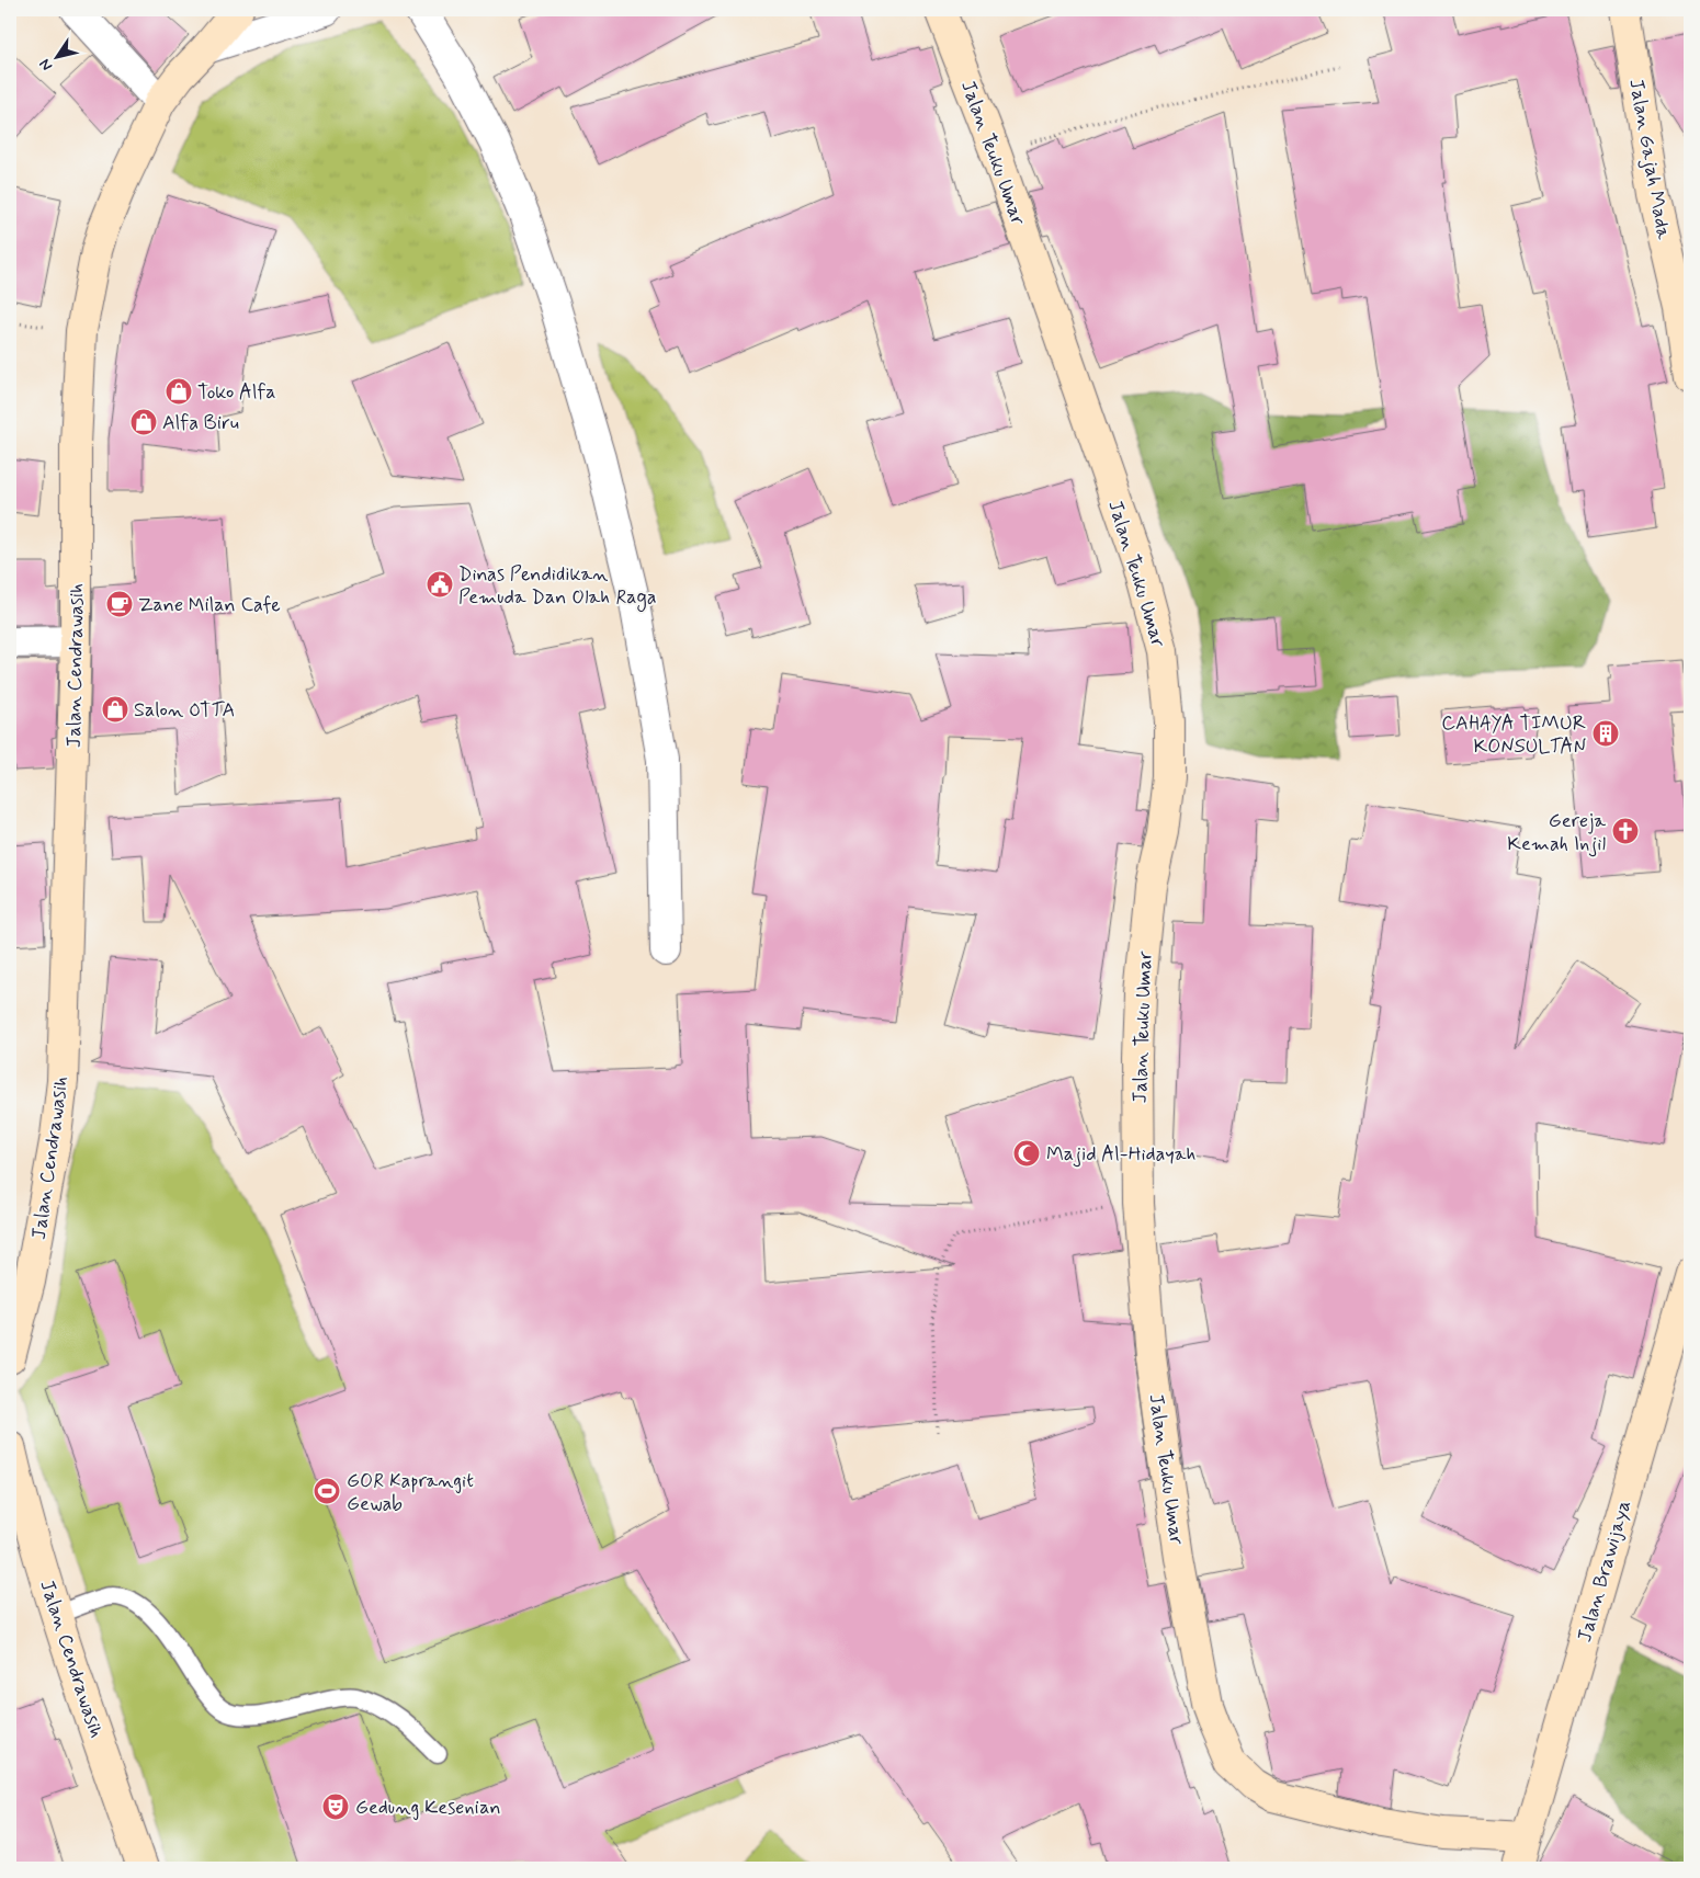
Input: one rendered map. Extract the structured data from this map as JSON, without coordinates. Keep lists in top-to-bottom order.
{
  "streets": {
    "main road": [
      "Jalan Teuku Umar",
      "Jalan Gajah Mada",
      "Jalan Cendrawasih",
      "Jalan Brawijaya"
    ]
  },
  "crossings": [
    ["Jalan Teuku Umar", "Jalan Brawijaya"]
  ],
  "places": {
    "shop": ["Toko Alfa", "Alfa Biru", "Salon OTTA"],
    "public building": ["Dinas Pendidikan Pemuda Dan Olah Raga"],
    "cafe": ["Zane Milan Cafe"],
    "building": ["CAHAYA TIMUR KONSULTAN"],
    "church": ["Gereja Kemah Injil"],
    "mosque": ["Majid Al-Hidayah"],
    "sports": ["GOR Kaprangit Gewab"],
    "theatre": ["Gedung Kesenian"]
  },
  "north": "bottom left"
}
